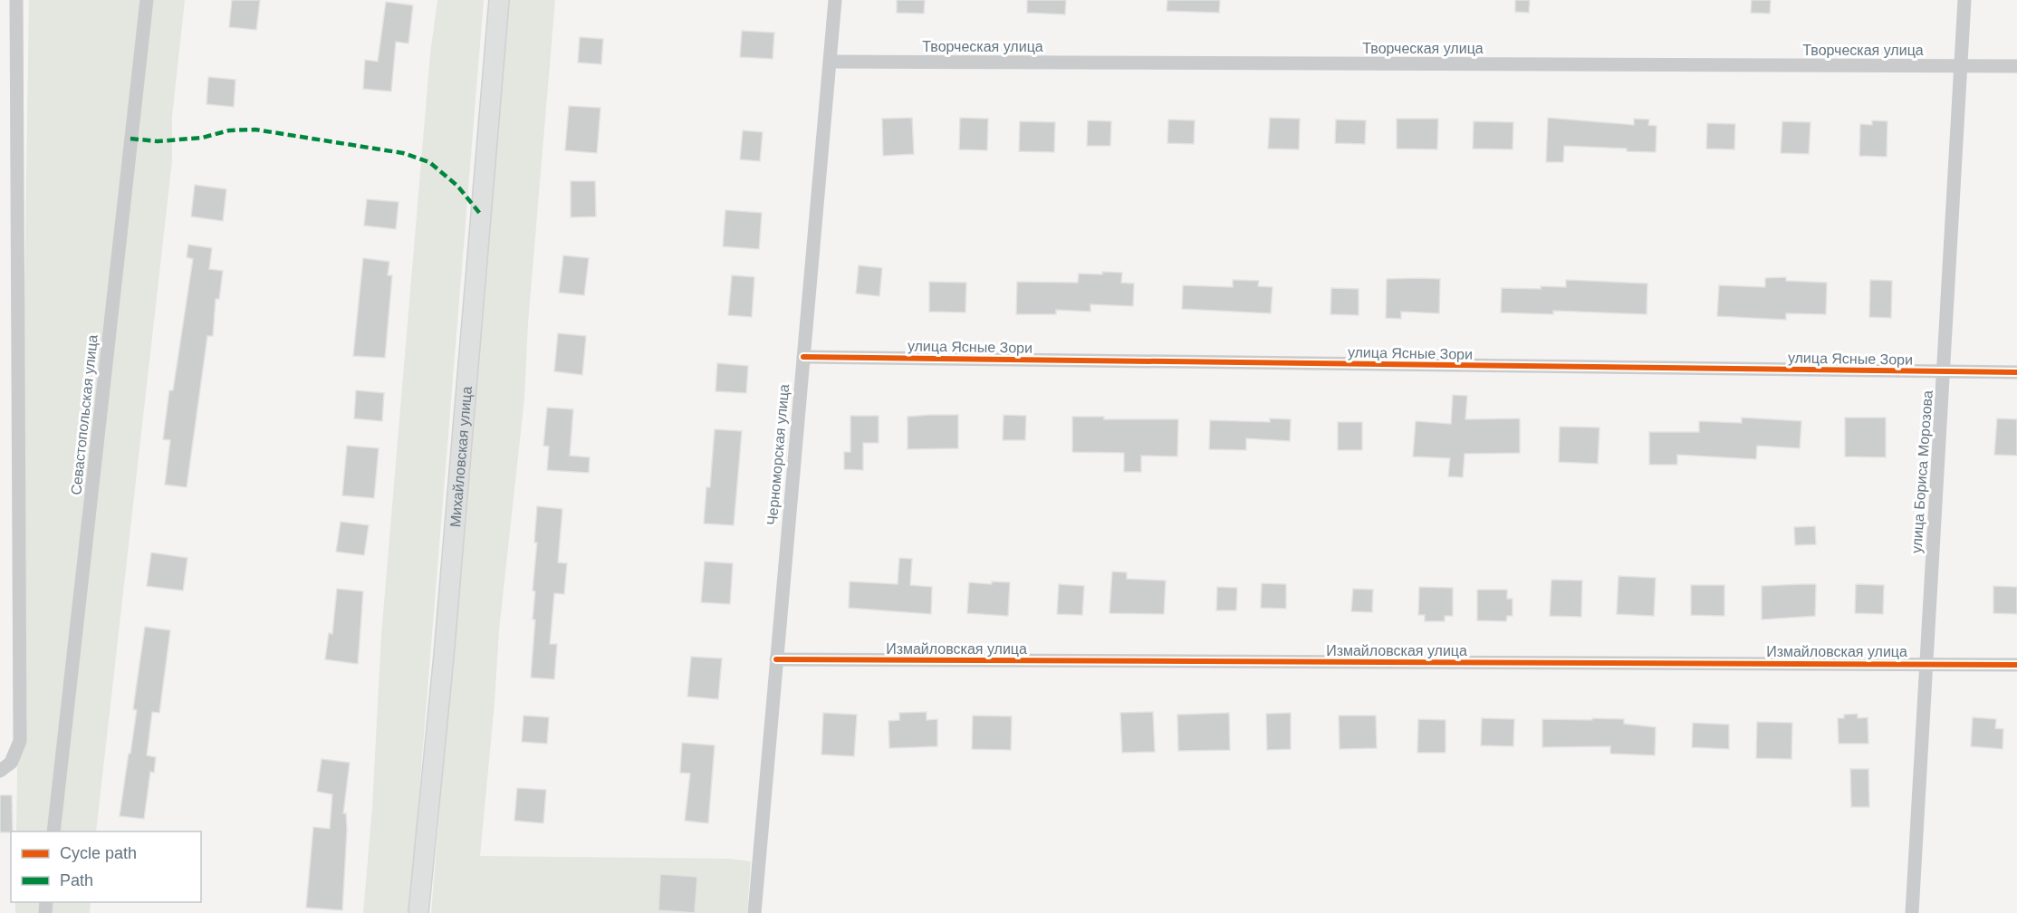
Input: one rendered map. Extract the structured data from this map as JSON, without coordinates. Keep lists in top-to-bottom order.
{
  "streets": {
    "street": [
      "Творческая улица",
      "улица Ясные Зори",
      "Севастопольская улица",
      "Черноморская улица",
      "Михайловская улица",
      "улица Бориса Морозова",
      "Измайловская улица"
    ]
  },
  "crossings": [
    ["Творческая улица", "Черноморская улица"],
    ["Творческая улица", "улица Бориса Морозова"],
    ["улица Ясные Зори", "Черноморская улица"],
    ["улица Ясные Зори", "улица Бориса Морозова"],
    ["Черноморская улица", "Измайловская улица"],
    ["улица Бориса Морозова", "Измайловская улица"]
  ],
  "legend": ["Cycle path", "Path"]
}
